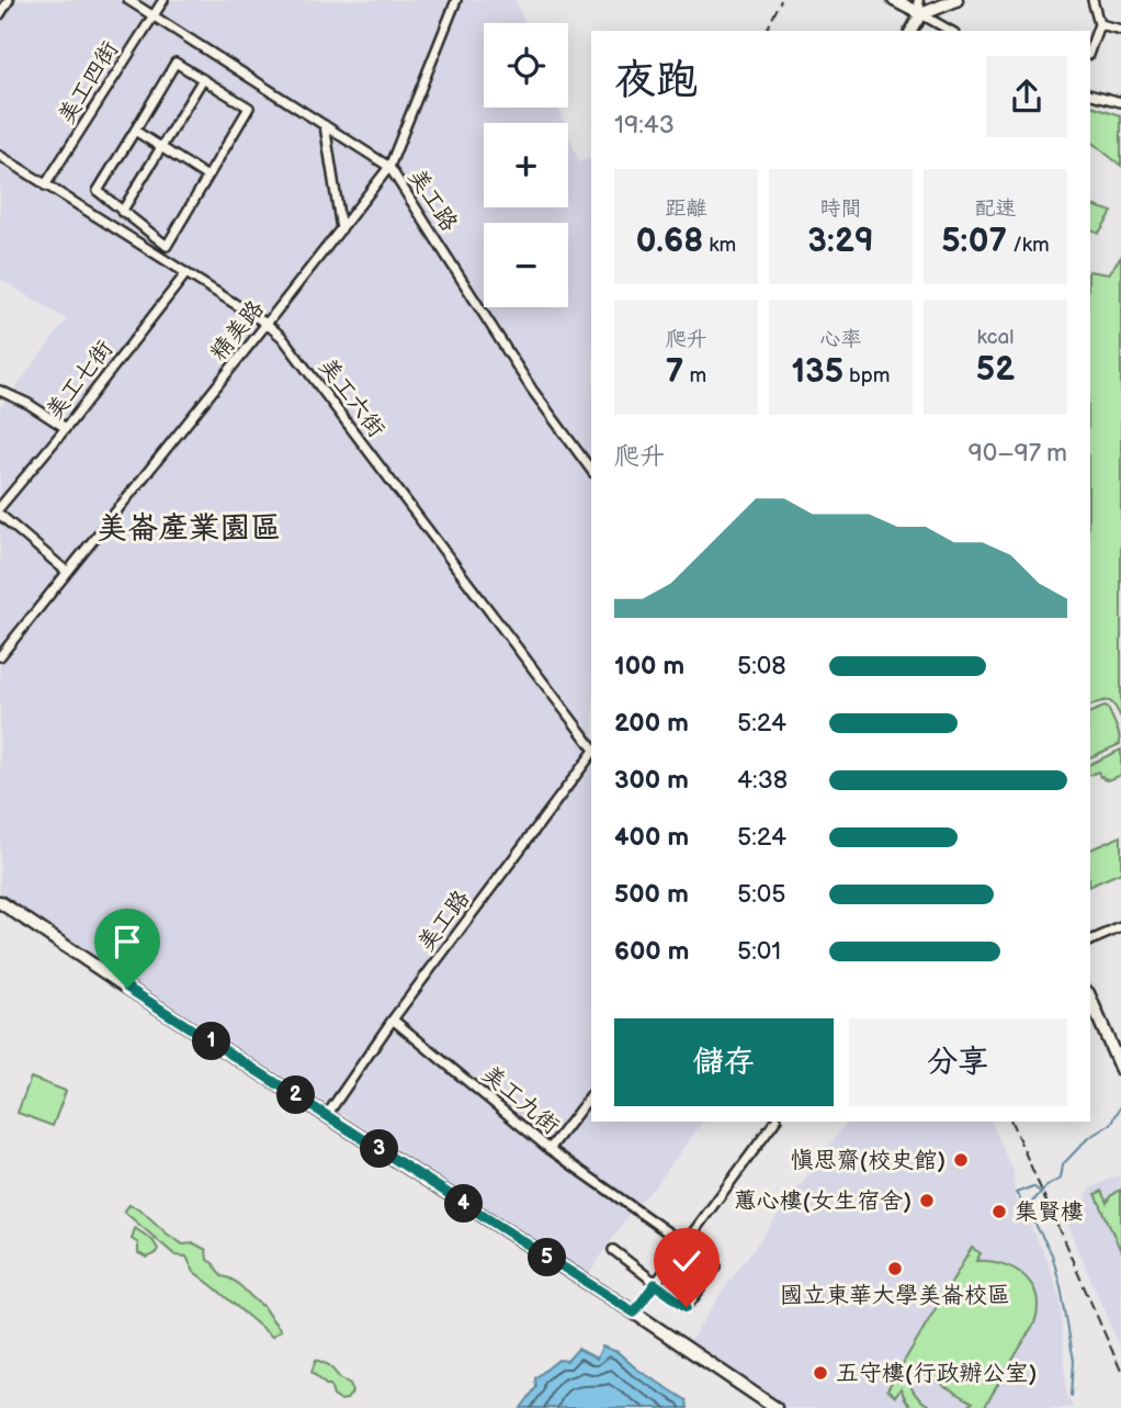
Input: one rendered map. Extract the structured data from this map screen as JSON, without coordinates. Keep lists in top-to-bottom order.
{
  "streets": {
    "street": [
      "美工四街",
      "美工路",
      "精美路",
      "美工七街",
      "美工六街",
      "美工九街"
    ]
  },
  "crossings": [
    ["美工四街", "美工路"],
    ["美工四街", "美工六街"],
    ["美工路", "精美路"],
    ["美工路", "美工九街"],
    ["精美路", "美工六街"],
    ["美工七街", "美工六街"]
  ],
  "districts": ["美崙產業園區"],
  "places": [
    "慎思齋(校史館)",
    "蕙心樓(女生宿舍)",
    "集賢樓",
    "國立東華大學美崙校區",
    "五守樓(行政辦公室)"
  ],
  "page": {
    "map_buttons": ["+", "−"],
    "heading": ["夜跑", "19:43"],
    "stats": [
      ["距離", "0.68 km"],
      ["時間", "3:29"],
      ["配速", "5:07 /km"],
      ["爬升", "7 m"],
      ["心率", "135 bpm"],
      ["kcal", "52"]
    ],
    "chart": ["爬升", "90–97 m"],
    "list": [
      {
        "name": "100 m",
        "note": "5:08"
      },
      {
        "name": "200 m",
        "note": "5:24"
      },
      {
        "name": "300 m",
        "note": "4:38"
      },
      {
        "name": "400 m",
        "note": "5:24"
      },
      {
        "name": "500 m",
        "note": "5:05"
      },
      {
        "name": "600 m",
        "note": "5:01"
      }
    ],
    "buttons": ["儲存", "分享"],
    "pins": [
      "1",
      "2",
      "3",
      "4",
      "5"
    ]
  }
}
